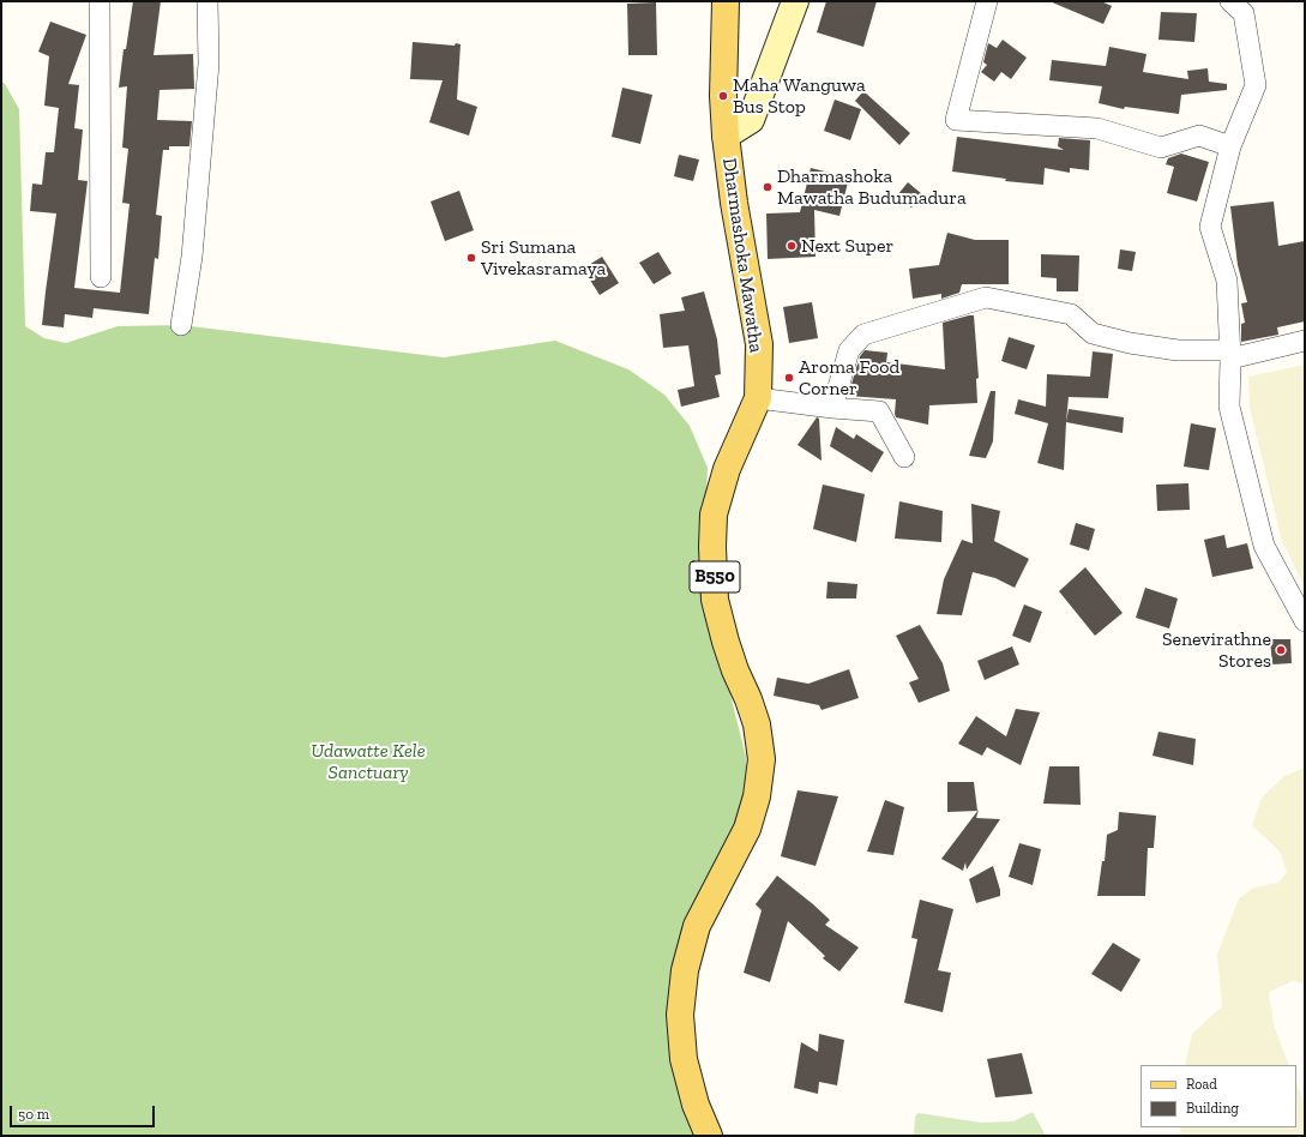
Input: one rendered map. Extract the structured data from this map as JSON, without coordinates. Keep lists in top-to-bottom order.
{
  "streets": {
    "main road": ["Dharmashoka Mawatha", "B550"]
  },
  "parks": ["Udawatte Kele Sanctuary"],
  "places": [
    "Maha Wanguwa Bus Stop",
    "Dharmashoka Mawatha Budumadura",
    "Next Super",
    "Sri Sumana Vivekasramaya",
    "Aroma Food Corner",
    "Senevirathne Stores"
  ],
  "legend": ["Road", "Building"],
  "scale_bar": "50 m"
}
